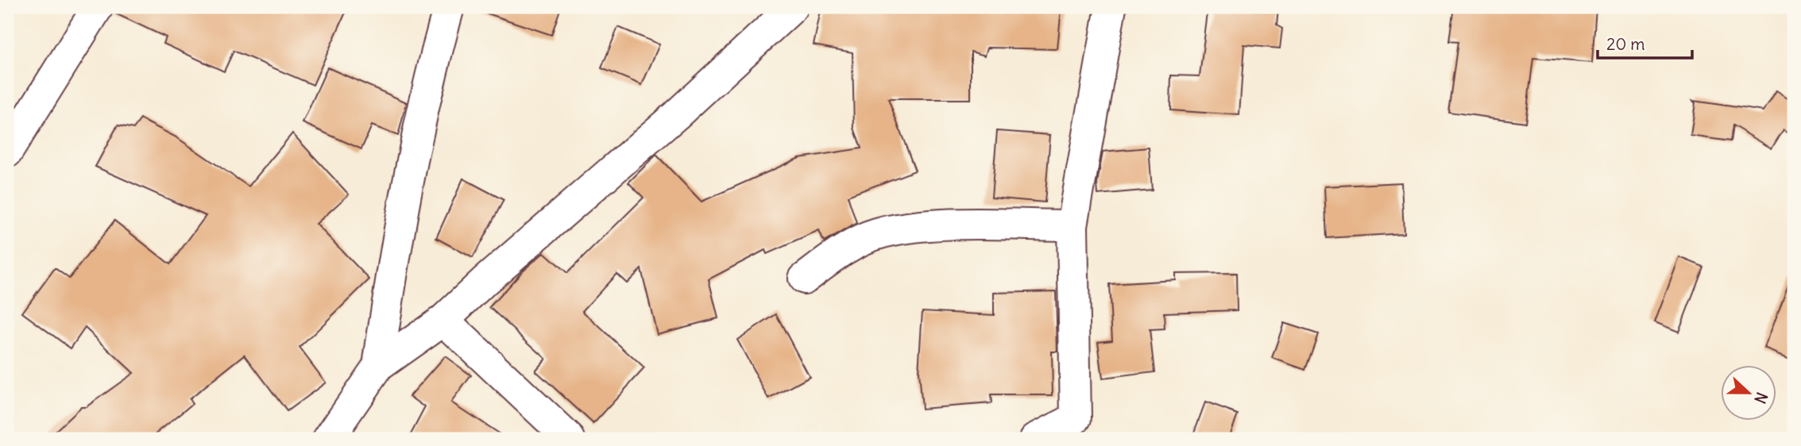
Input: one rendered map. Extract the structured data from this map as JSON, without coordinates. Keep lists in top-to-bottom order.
{
  "scale_bar": "20 m",
  "north": "right"
}
